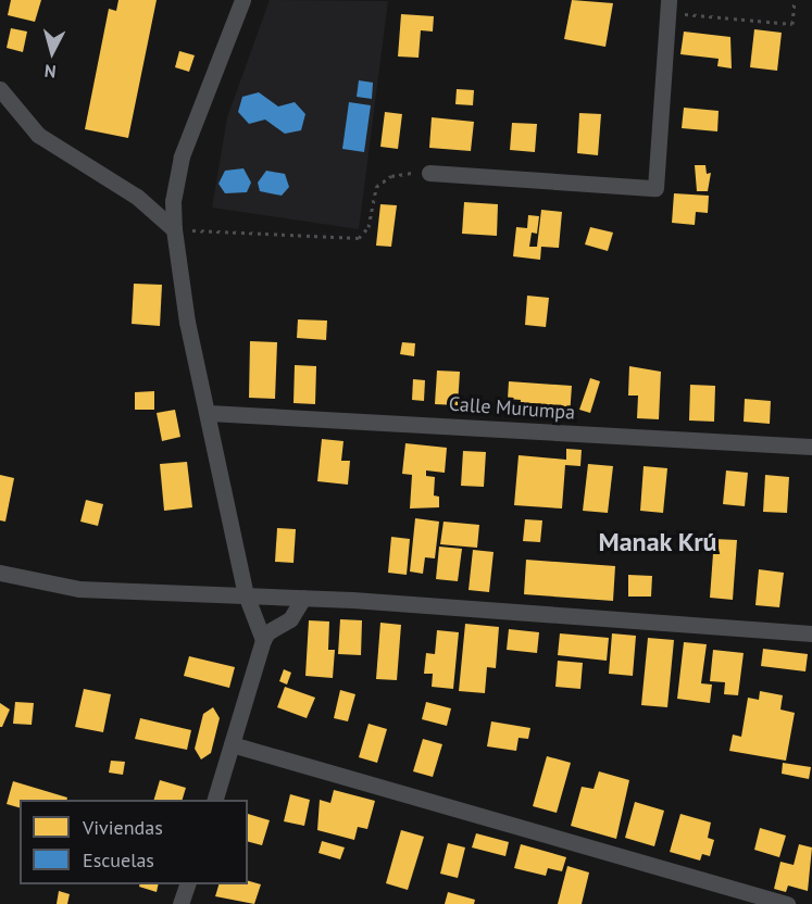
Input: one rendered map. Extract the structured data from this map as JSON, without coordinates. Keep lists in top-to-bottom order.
{
  "streets": {
    "street": ["Calle Murumpa"]
  },
  "districts": ["Manak Krú"],
  "legend": ["Viviendas", "Escuelas"],
  "north": "bottom"
}
